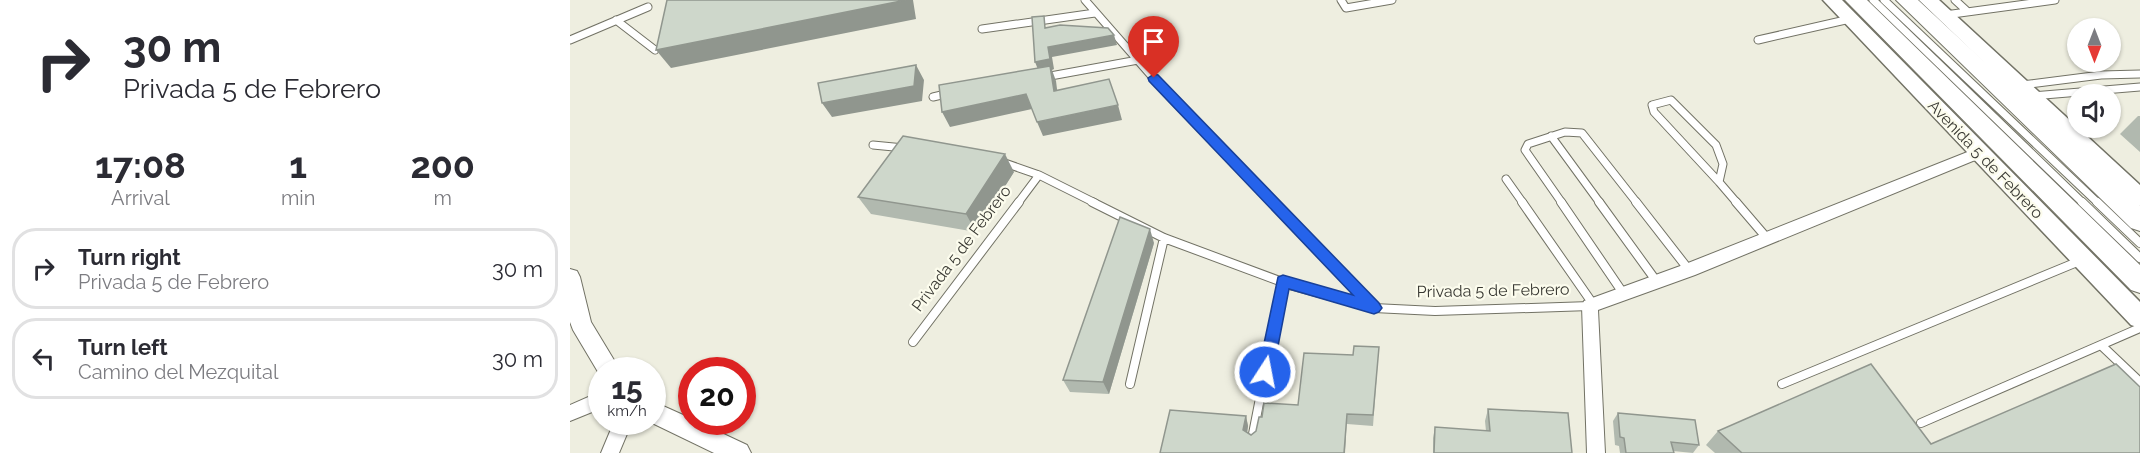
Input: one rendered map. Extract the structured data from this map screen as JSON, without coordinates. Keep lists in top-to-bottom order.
{
  "streets": {
    "highway": ["Avenida 5 de Febrero"],
    "street": ["Privada 5 de Febrero"]
  },
  "crossings": [
    ["Avenida 5 de Febrero", "Privada 5 de Febrero"]
  ],
  "north": "bottom",
  "page": {
    "turn": ["30 m", "Privada 5 de Febrero"],
    "eta": [
      "17:08",
      "Arrival",
      "1",
      "min",
      "200",
      "m"
    ],
    "list": [
      {
        "name": "Turn right",
        "note": "Privada 5 de Febrero",
        "value": "30 m"
      },
      {
        "name": "Turn left",
        "note": "Camino del Mezquital",
        "value": "30 m"
      }
    ],
    "speed": "15 km/h",
    "limit": "20"
  }
}
